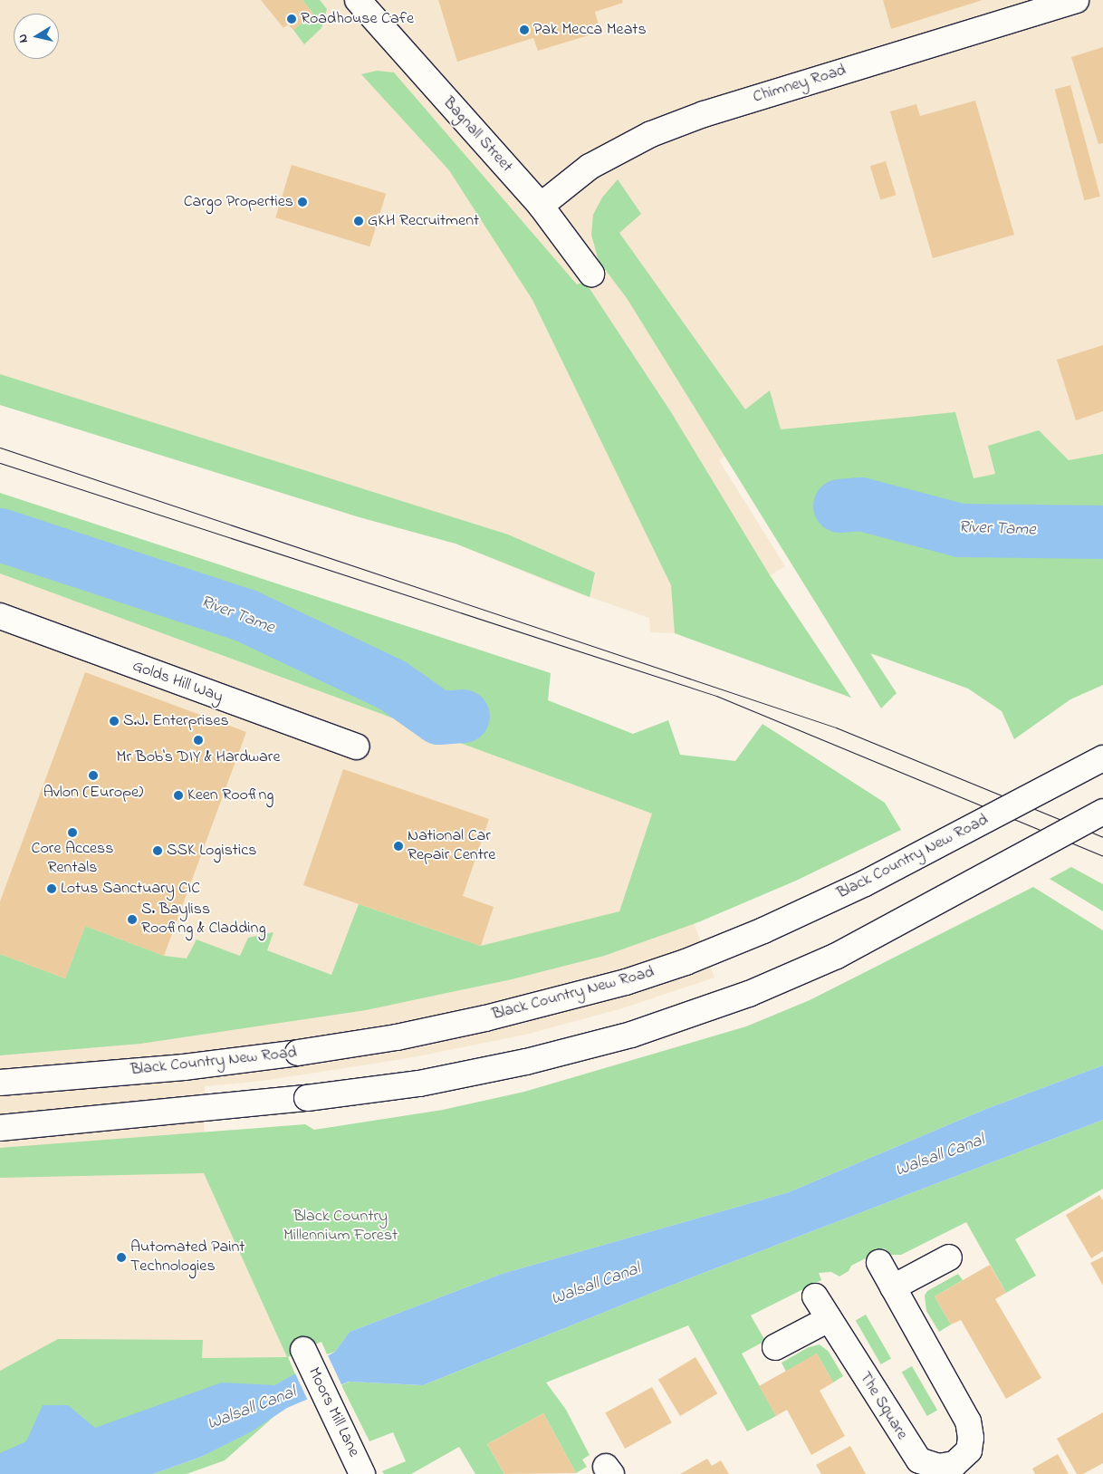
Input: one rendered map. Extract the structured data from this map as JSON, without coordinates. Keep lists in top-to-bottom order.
{
  "streets": {
    "main road": [
      "Chimney Road",
      "Bagnall Street",
      "Golds Hill Way",
      "Black Country New Road",
      "The Square",
      "Moors Mill Lane"
    ]
  },
  "crossings": [
    ["Chimney Road", "Bagnall Street"]
  ],
  "water": ["River Tame", "Walsall Canal"],
  "parks": ["Black Country Millennium Forest"],
  "places": [
    "Roadhouse Cafe",
    "Pak Mecca Meats",
    "Cargo Properties",
    "GKH Recruitment",
    "S.J. Enterprises",
    "Mr Bob's DIY & Hardware",
    "Avlon (Europe)",
    "Keen Roofing",
    "Core Access Rentals",
    "National Car Repair Centre",
    "SSK Logistics",
    "Lotus Sanctuary CIC",
    "S. Bayliss Roofing & Cladding",
    "Automated Paint Technologies"
  ],
  "north": "left"
}
